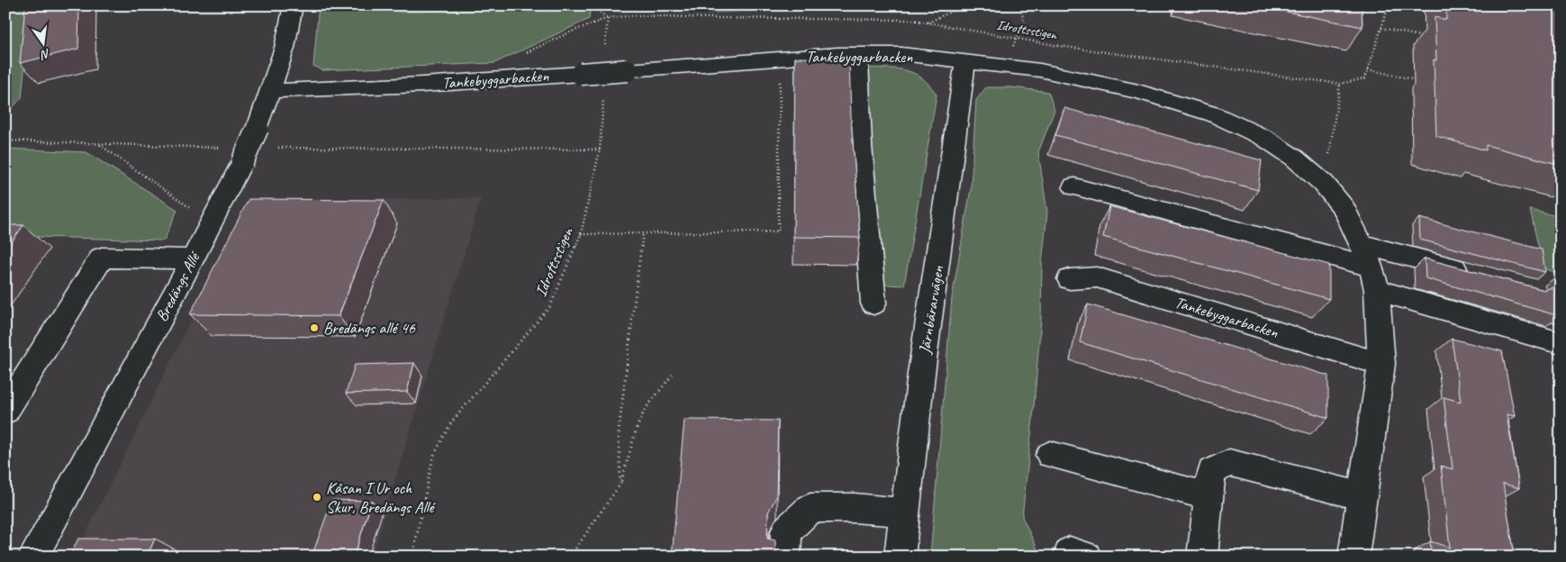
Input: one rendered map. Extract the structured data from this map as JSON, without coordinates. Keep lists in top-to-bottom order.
{
  "streets": {
    "street": ["Tankebyggarbacken", "Bredängs Allé", "Järnbärarvägen"],
    "path": ["Idrottsstigen"]
  },
  "crossings": [
    ["Idrottsstigen", "Tankebyggarbacken"],
    ["Tankebyggarbacken", "Bredängs Allé"],
    ["Tankebyggarbacken", "Järnbärarvägen"]
  ],
  "places": ["Bredängs allé 46", "Kåsan I Ur och Skur, Bredängs Allé"],
  "north": "bottom"
}
